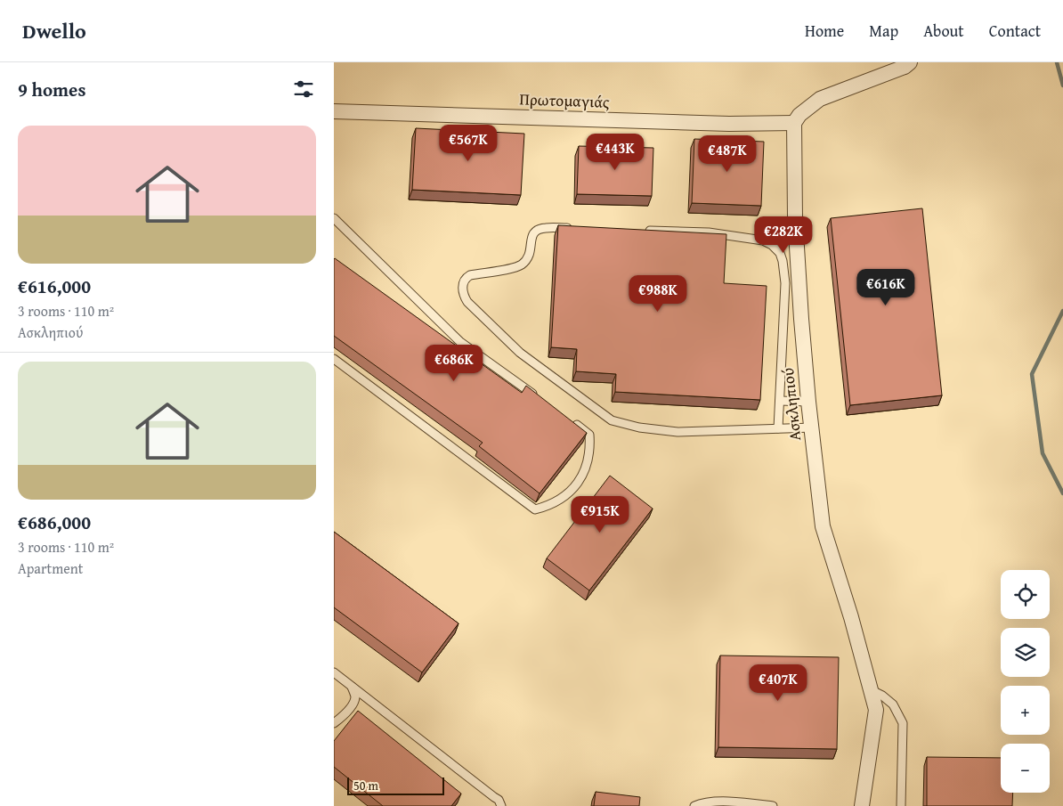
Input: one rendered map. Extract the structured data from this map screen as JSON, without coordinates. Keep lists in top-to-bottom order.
{
  "streets": {
    "street": ["Πρωτομαγιάς", "Ασκληπιού"]
  },
  "crossings": [
    ["Πρωτομαγιάς", "Ασκληπιού"]
  ],
  "scale_bar": "50 m",
  "page": {
    "header": "Dwello",
    "nav": [
      "Home",
      "Map",
      "About",
      "Contact"
    ],
    "heading": "9 homes",
    "list": [
      {
        "name": "€616,000",
        "note": "3 rooms · 110 m² · Ασκληπιού"
      },
      {
        "name": "€686,000",
        "note": "3 rooms · 110 m² · Apartment"
      }
    ],
    "price": [
      "€567K",
      "€443K",
      "€487K",
      "€282K",
      "€616K",
      "€988K",
      "€686K",
      "€915K",
      "€407K"
    ],
    "map_buttons": ["+", "−"],
    "scale": "50 m"
  }
}
